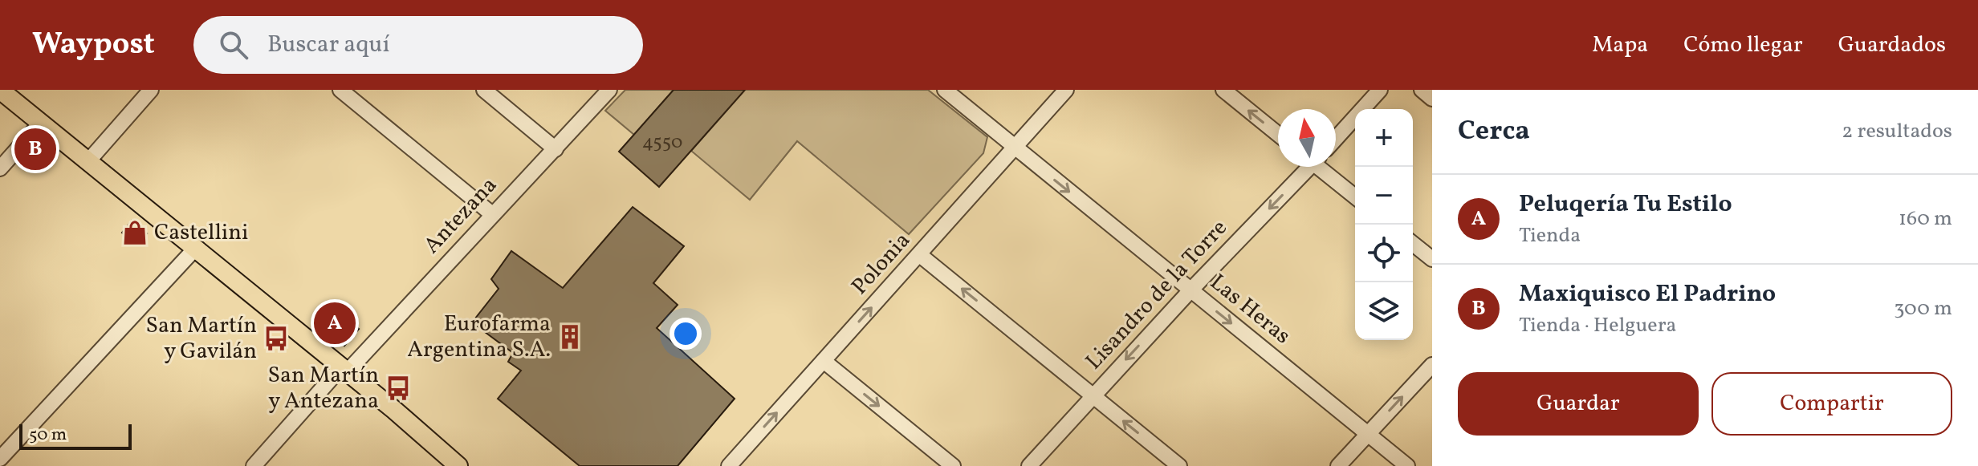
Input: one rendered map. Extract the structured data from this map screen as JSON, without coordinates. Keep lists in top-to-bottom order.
{
  "streets": {
    "street": [
      "Antezana",
      "Polonia",
      "Lisandro de la Torre",
      "Las Heras"
    ]
  },
  "crossings": [
    ["Polonia", "Las Heras"],
    ["Lisandro de la Torre", "Las Heras"]
  ],
  "one_way": ["Polonia", "Lisandro de la Torre", "Las Heras"],
  "places": {
    "shop": ["Castellini"],
    "building": ["Eurofarma Argentina S.A."],
    "bus stop": ["San Martín y Gavilán", "San Martín y Antezana"]
  },
  "house_numbers": ["4550"],
  "scale_bar": "50 m",
  "north": "top",
  "page": {
    "header": "Waypost",
    "search": "Buscar aquí",
    "nav": ["Mapa", "Cómo llegar", "Guardados"],
    "heading": ["Cerca", "2 resultados"],
    "map_buttons": ["+", "−"],
    "pins": ["B", "A"],
    "list": [
      {
        "mark": "A",
        "name": "Peluqería Tu Estilo",
        "note": "Tienda",
        "value": "160 m"
      },
      {
        "mark": "B",
        "name": "Maxiquisco El Padrino",
        "note": "Tienda · Helguera",
        "value": "300 m"
      }
    ],
    "buttons": ["Guardar", "Compartir"],
    "scale": "50 m"
  }
}
